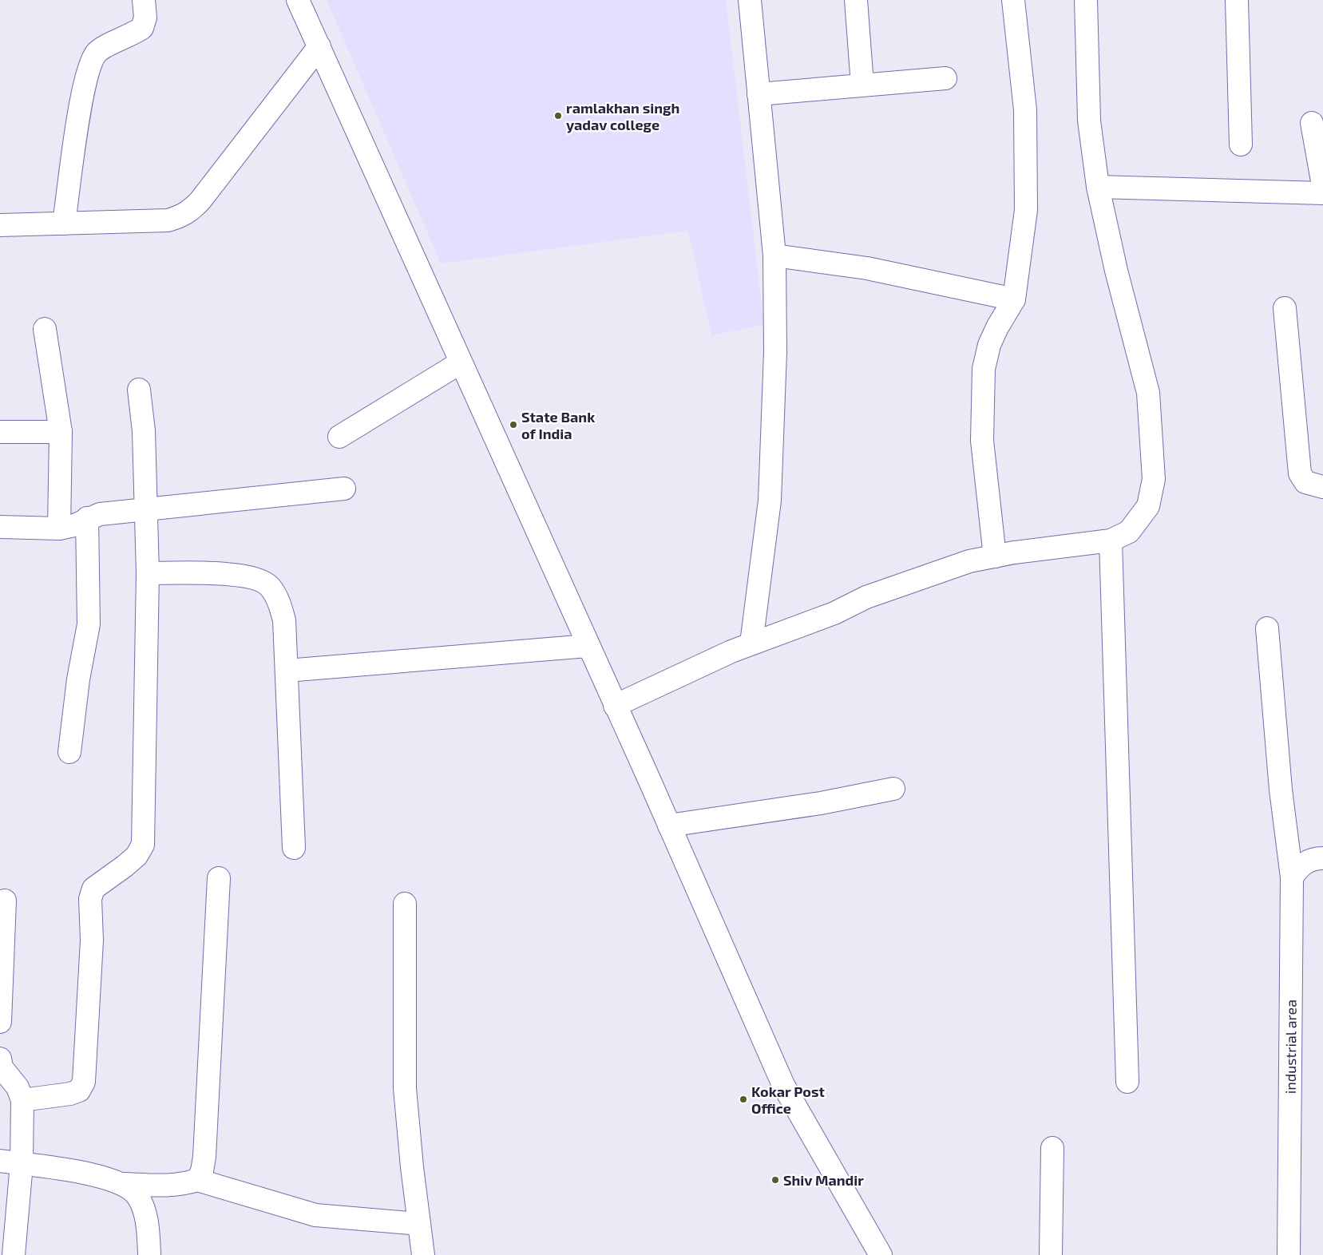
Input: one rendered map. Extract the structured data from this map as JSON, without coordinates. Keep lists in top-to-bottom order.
{
  "streets": {
    "street": ["industrial area"]
  },
  "places": [
    "ramlakhan singh yadav college",
    "State Bank of India",
    "Kokar Post Office",
    "Shiv Mandir"
  ]
}
